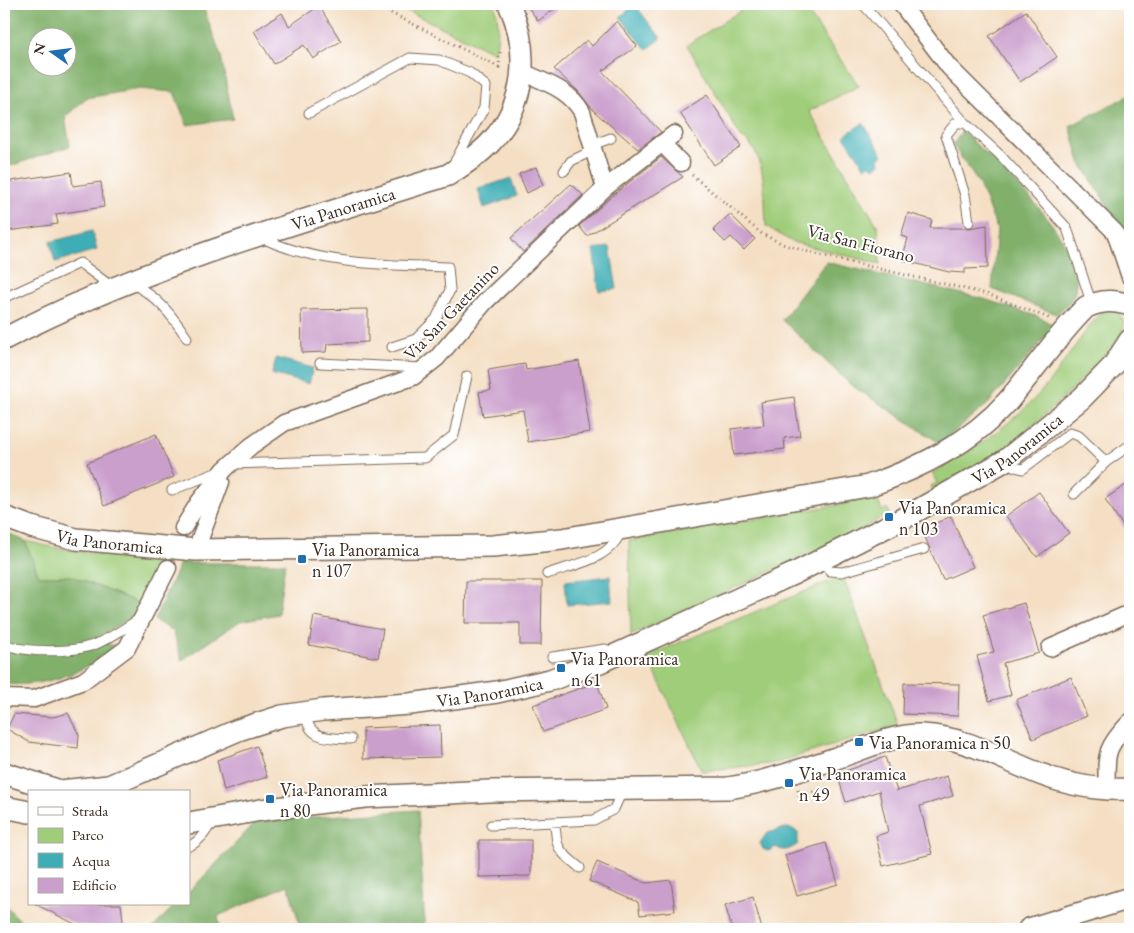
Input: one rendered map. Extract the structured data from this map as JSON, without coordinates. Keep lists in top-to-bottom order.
{
  "streets": {
    "street": ["Via Panoramica", "Via San Gaetanino"],
    "path": ["Via San Fiorano"]
  },
  "crossings": [
    ["Via Panoramica", "Via San Fiorano"],
    ["Via Panoramica", "Via San Gaetanino"],
    ["Via San Fiorano", "Via San Gaetanino"]
  ],
  "places": {
    "transit": [
      "Via Panoramica n 103",
      "Via Panoramica n 107",
      "Via Panoramica n 61",
      "Via Panoramica n 50",
      "Via Panoramica n 49",
      "Via Panoramica n 80"
    ]
  },
  "legend": [
    "Strada",
    "Parco",
    "Acqua",
    "Edificio"
  ],
  "north": "left"
}
